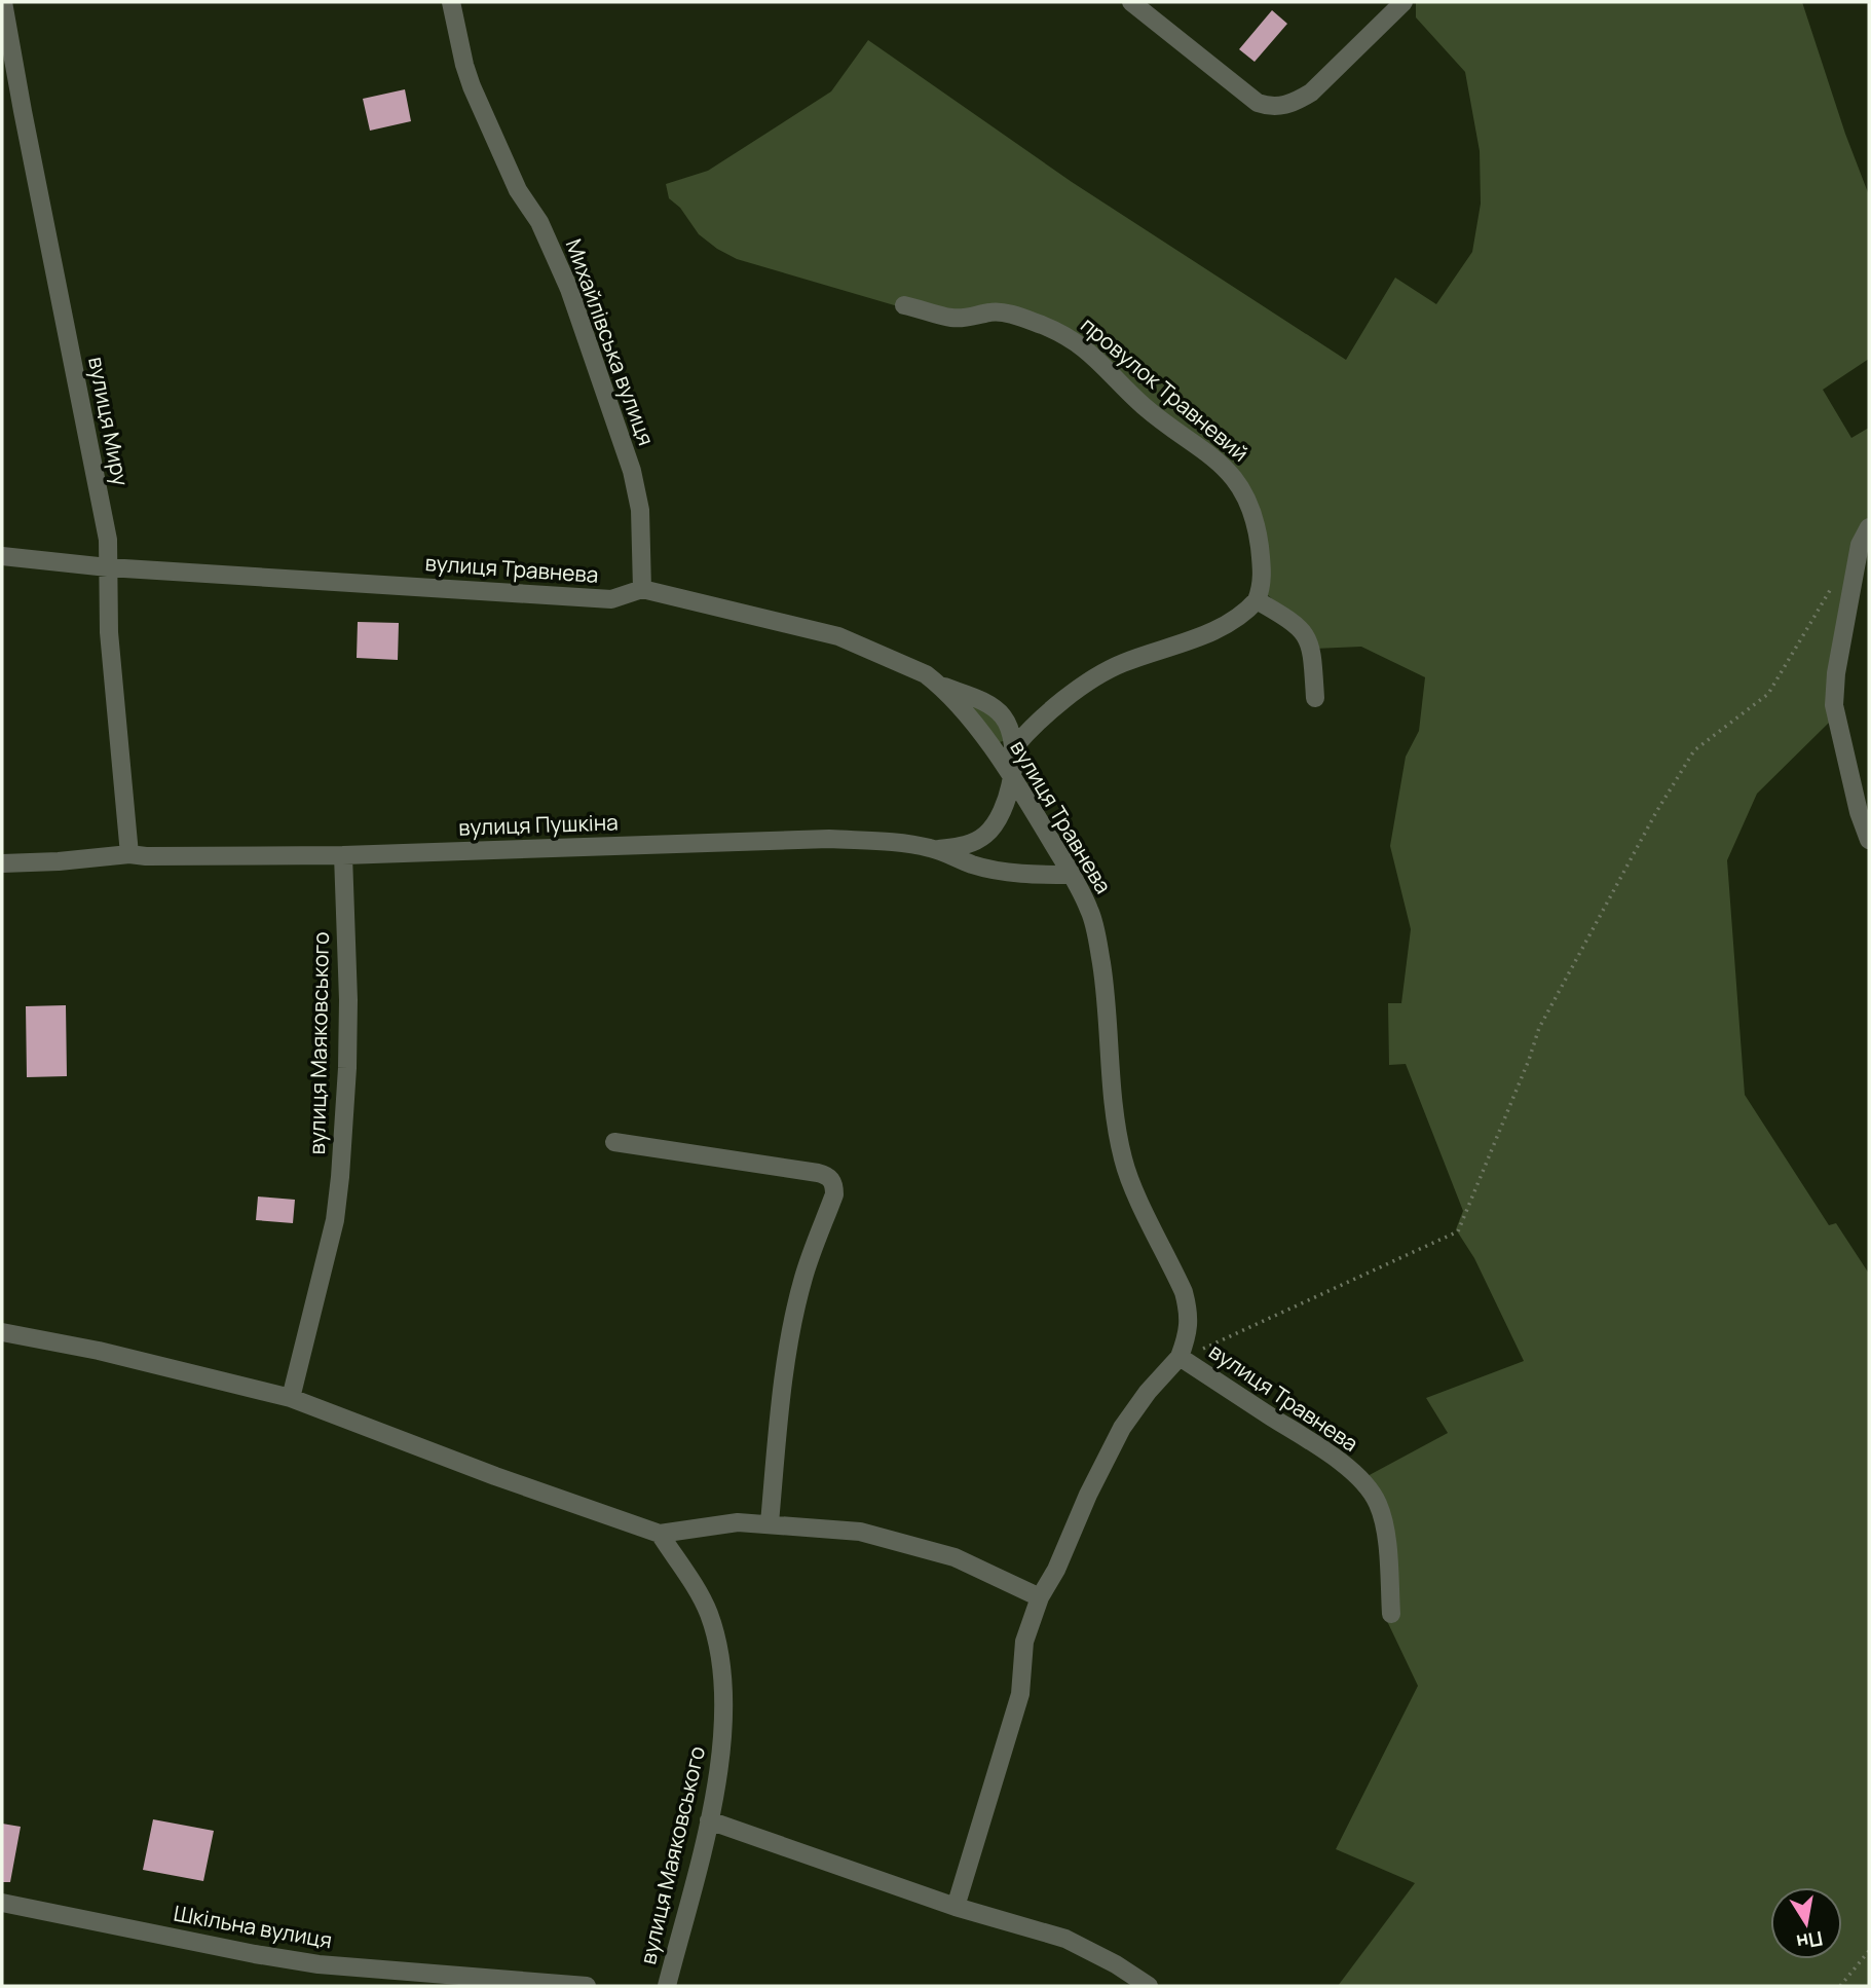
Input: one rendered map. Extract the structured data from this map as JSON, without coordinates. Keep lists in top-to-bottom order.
{
  "streets": {
    "street": [
      "Михайлівська вулиця",
      "провулок Травневий",
      "вулиця Миру",
      "вулиця Травнева",
      "вулиця Пушкіна",
      "вулиця Маяковського",
      "Шкільна вулиця"
    ]
  },
  "crossings": [
    ["Михайлівська вулиця", "вулиця Травнева"],
    ["вулиця Миру", "вулиця Травнева"],
    ["вулиця Миру", "вулиця Пушкіна"],
    ["вулиця Травнева", "вулиця Пушкіна"],
    ["вулиця Пушкіна", "вулиця Маяковського"]
  ],
  "north": "bottom"
}
